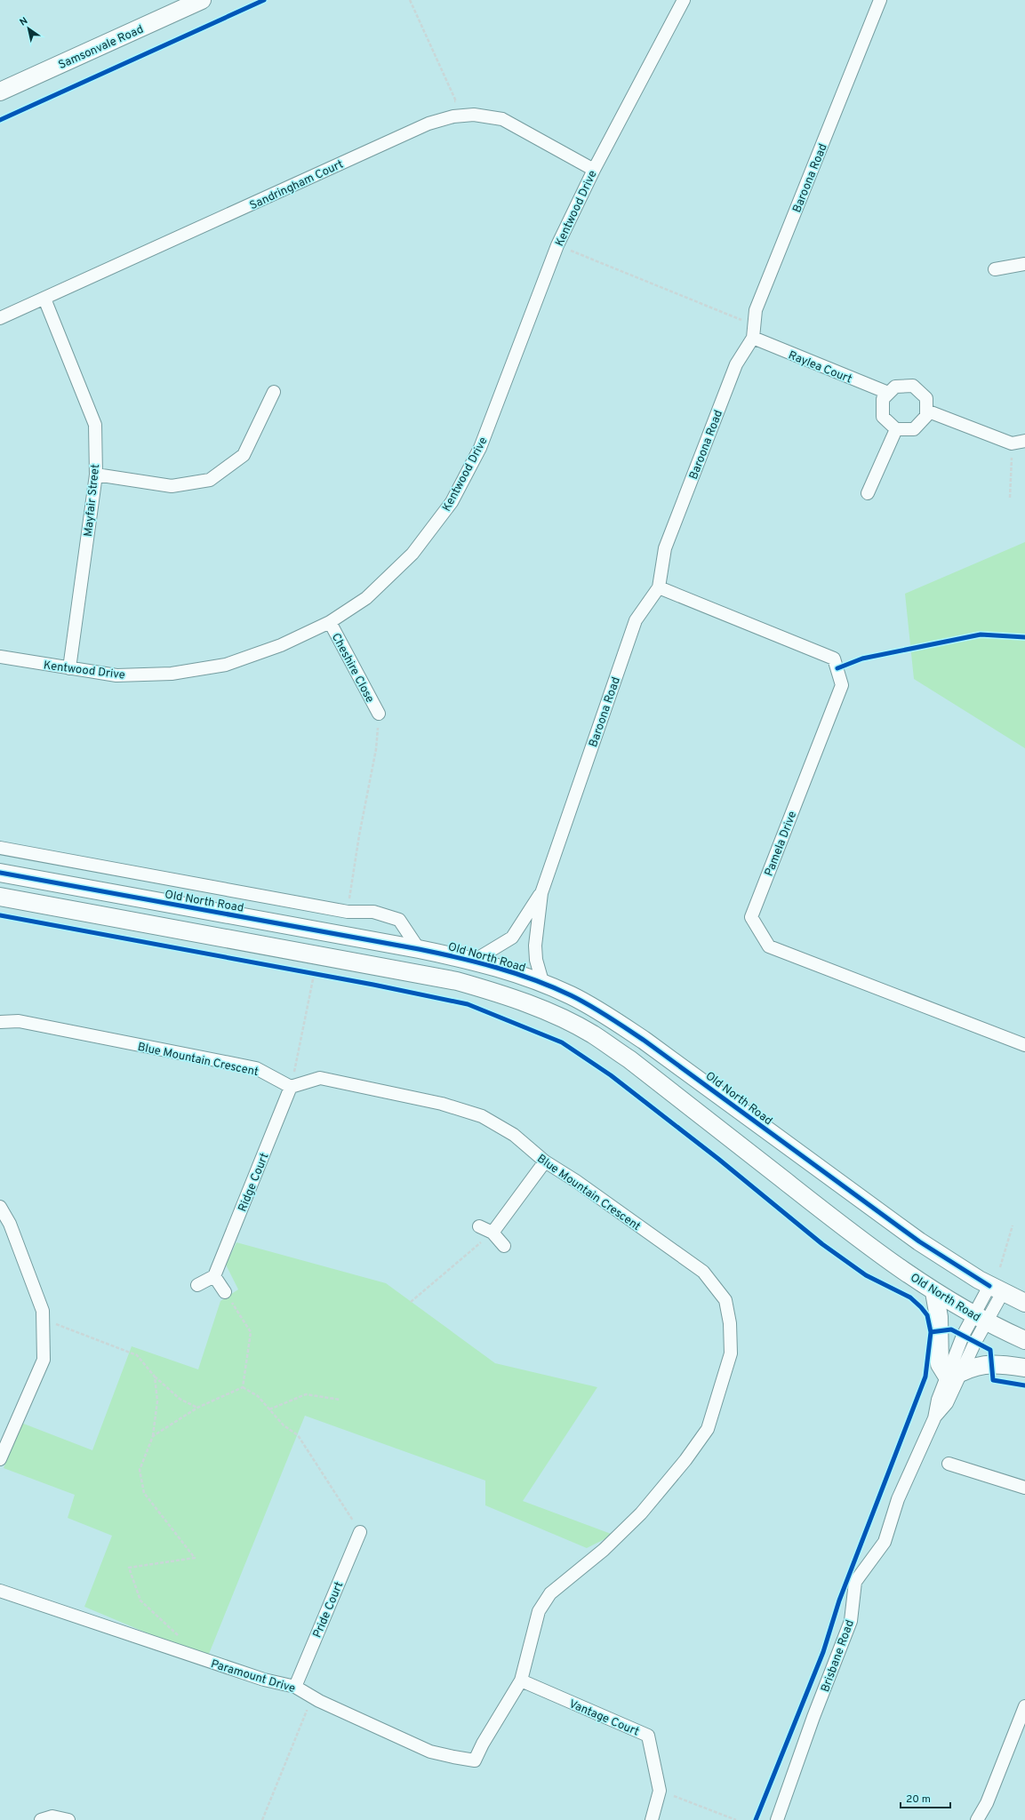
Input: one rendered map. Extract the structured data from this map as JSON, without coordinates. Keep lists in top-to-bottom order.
{
  "streets": {
    "main road": ["Samsonvale Road", "Old North Road"],
    "street": [
      "Baroona Road",
      "Sandringham Court",
      "Kentwood Drive",
      "Raylea Court",
      "Mayfair Street",
      "Cheshire Close",
      "Pamela Drive",
      "Blue Mountain Crescent",
      "Ridge Court",
      "Pride Court",
      "Brisbane Road",
      "Paramount Drive",
      "Vantage Court"
    ]
  },
  "crossings": [
    ["Baroona Road", "Raylea Court"],
    ["Baroona Road", "Pamela Drive"],
    ["Baroona Road", "Old North Road"],
    ["Sandringham Court", "Kentwood Drive"],
    ["Sandringham Court", "Mayfair Street"],
    ["Kentwood Drive", "Mayfair Street"],
    ["Kentwood Drive", "Cheshire Close"],
    ["Old North Road", "Brisbane Road"],
    ["Blue Mountain Crescent", "Ridge Court"],
    ["Blue Mountain Crescent", "Paramount Drive"],
    ["Blue Mountain Crescent", "Vantage Court"],
    ["Pride Court", "Paramount Drive"],
    ["Paramount Drive", "Vantage Court"]
  ],
  "scale_bar": "20 m",
  "north": "top left"
}
